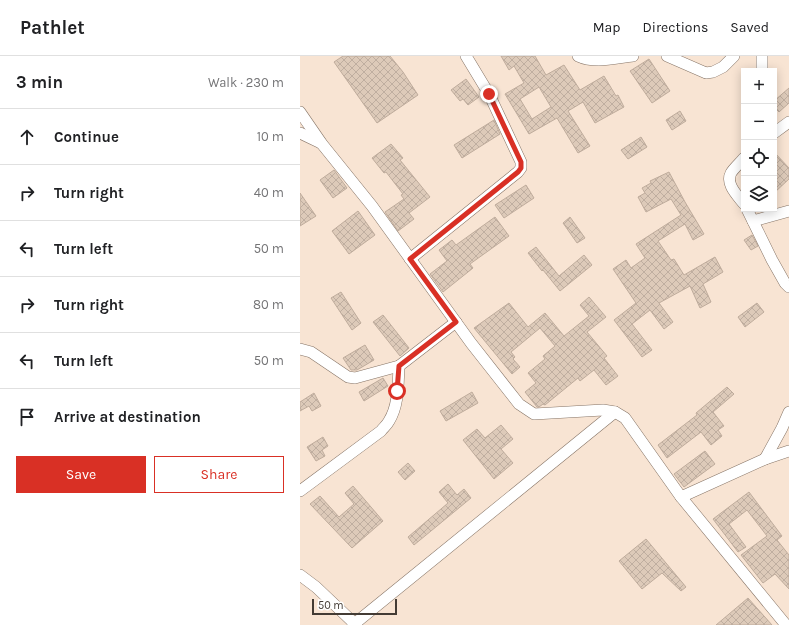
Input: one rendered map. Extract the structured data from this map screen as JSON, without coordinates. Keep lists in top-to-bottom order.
{
  "scale_bar": "50 m",
  "page": {
    "header": "Pathlet",
    "nav": ["Map", "Directions", "Saved"],
    "heading": ["3 min", "Walk · 230 m"],
    "map_buttons": ["+", "−"],
    "list": [
      ["Continue", "10 m"],
      ["Turn right", "40 m"],
      ["Turn left", "50 m"],
      ["Turn right", "80 m"],
      ["Turn left", "50 m"],
      "Arrive at destination"
    ],
    "buttons": ["Save", "Share"],
    "scale": "50 m"
  }
}
